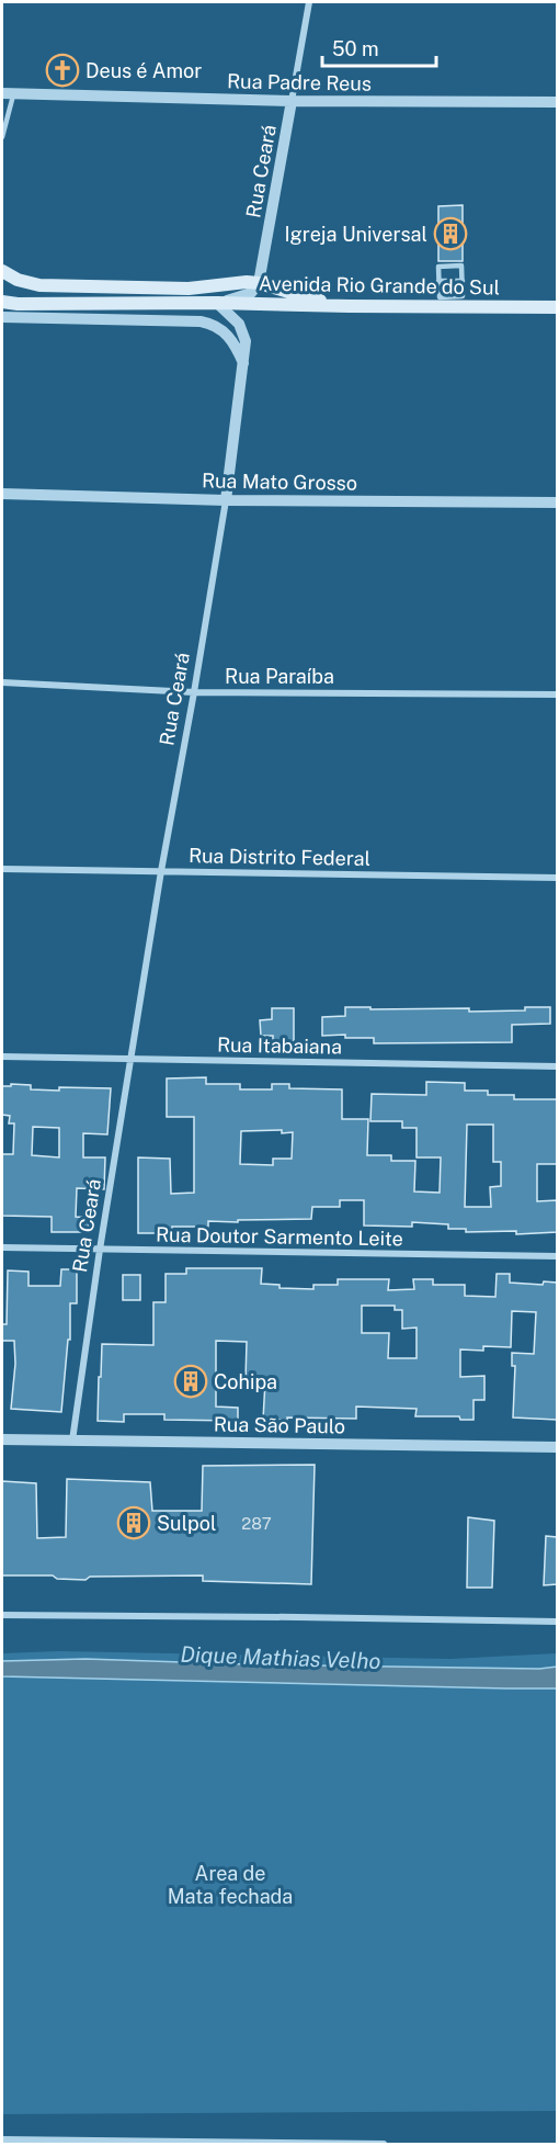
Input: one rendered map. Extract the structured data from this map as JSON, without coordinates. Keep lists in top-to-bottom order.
{
  "streets": {
    "main road": ["Avenida Rio Grande do Sul"],
    "street": [
      "Rua Padre Reus",
      "Rua Ceará",
      "Rua Mato Grosso",
      "Rua Paraíba",
      "Rua Distrito Federal",
      "Rua Itabaiana",
      "Rua Doutor Sarmento Leite",
      "Rua São Paulo"
    ]
  },
  "crossings": [
    ["Rua Padre Reus", "Rua Ceará"],
    ["Rua Ceará", "Avenida Rio Grande do Sul"],
    ["Rua Ceará", "Rua Mato Grosso"],
    ["Rua Ceará", "Rua Paraíba"],
    ["Rua Ceará", "Rua Distrito Federal"],
    ["Rua Ceará", "Rua Itabaiana"],
    ["Rua Ceará", "Rua Doutor Sarmento Leite"],
    ["Rua Ceará", "Rua São Paulo"]
  ],
  "water": ["Dique Mathias Velho"],
  "parks": ["Area de Mata fechada"],
  "places": {
    "church": ["Deus é Amor"],
    "building": ["Igreja Universal", "Cohipa", "Sulpol"]
  },
  "house_numbers": ["287"],
  "scale_bar": "50 m"
}
